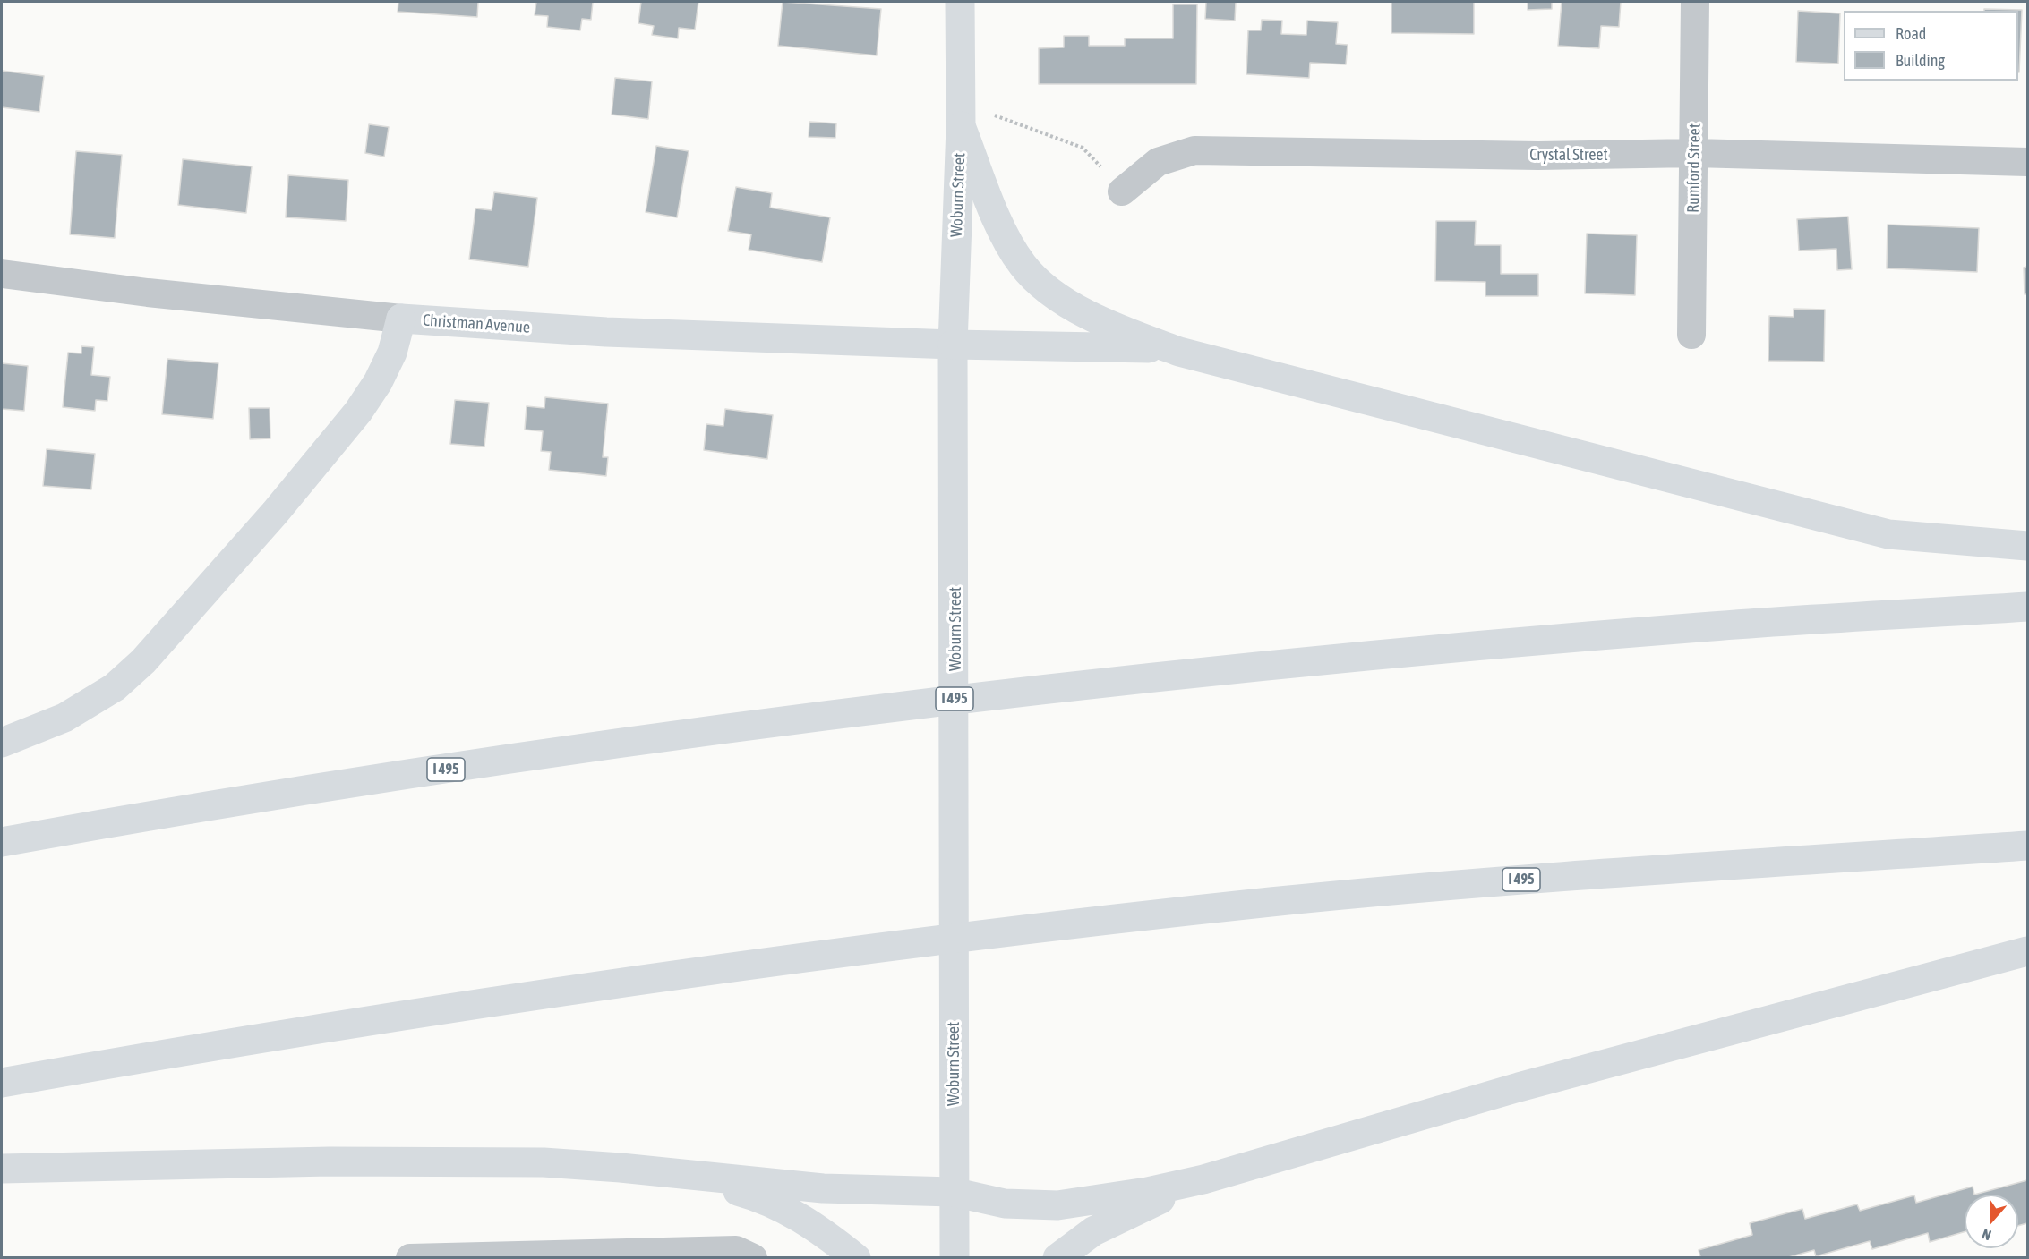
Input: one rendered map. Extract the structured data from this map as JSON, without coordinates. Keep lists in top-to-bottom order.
{
  "streets": {
    "main road": ["Woburn Street", "Christman Avenue", "I 495"],
    "street": ["Crystal Street", "Rumford Street"]
  },
  "crossings": [
    ["Crystal Street", "Rumford Street"],
    ["Woburn Street", "Christman Avenue"]
  ],
  "legend": ["Road", "Building"],
  "north": "bottom"
}
